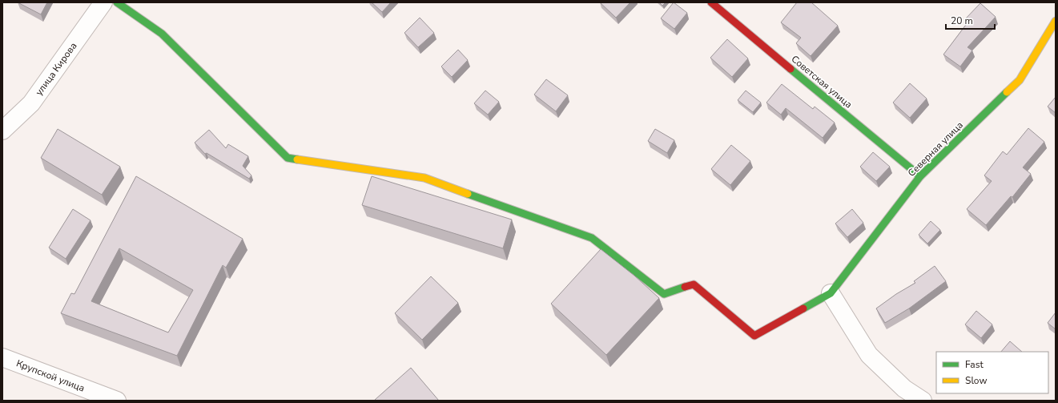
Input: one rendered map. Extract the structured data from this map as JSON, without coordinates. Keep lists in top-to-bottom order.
{
  "streets": {
    "street": [
      "улица Кирова",
      "Советская улица",
      "Северная улица",
      "Крупской улица"
    ]
  },
  "crossings": [
    ["Советская улица", "Северная улица"]
  ],
  "legend": ["Fast", "Slow"],
  "scale_bar": "20 m"
}
